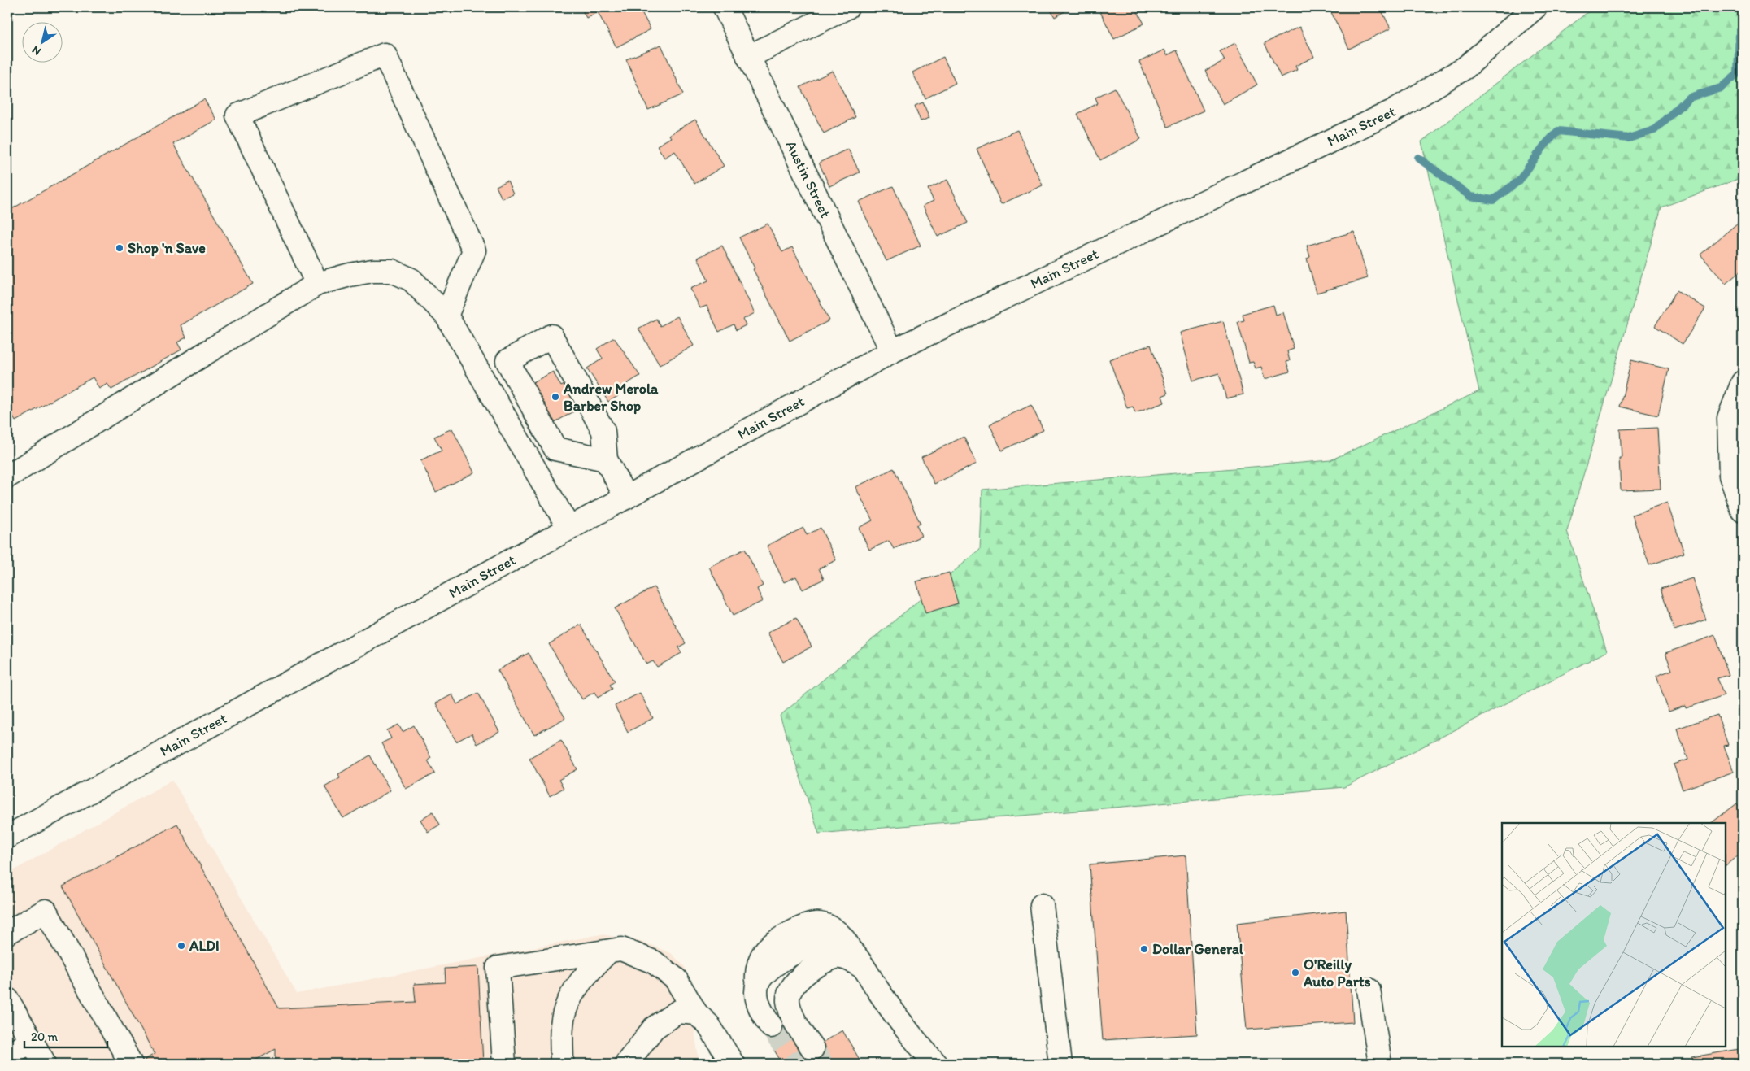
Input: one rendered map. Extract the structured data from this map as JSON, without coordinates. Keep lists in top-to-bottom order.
{
  "streets": {
    "street": ["Main Street", "Austin Street"]
  },
  "crossings": [
    ["Main Street", "Austin Street"]
  ],
  "places": [
    "Shop 'n Save",
    "Andrew Merola Barber Shop",
    "ALDI",
    "Dollar General",
    "O'Reilly Auto Parts"
  ],
  "scale_bar": "20 m",
  "north": "bottom left"
}
